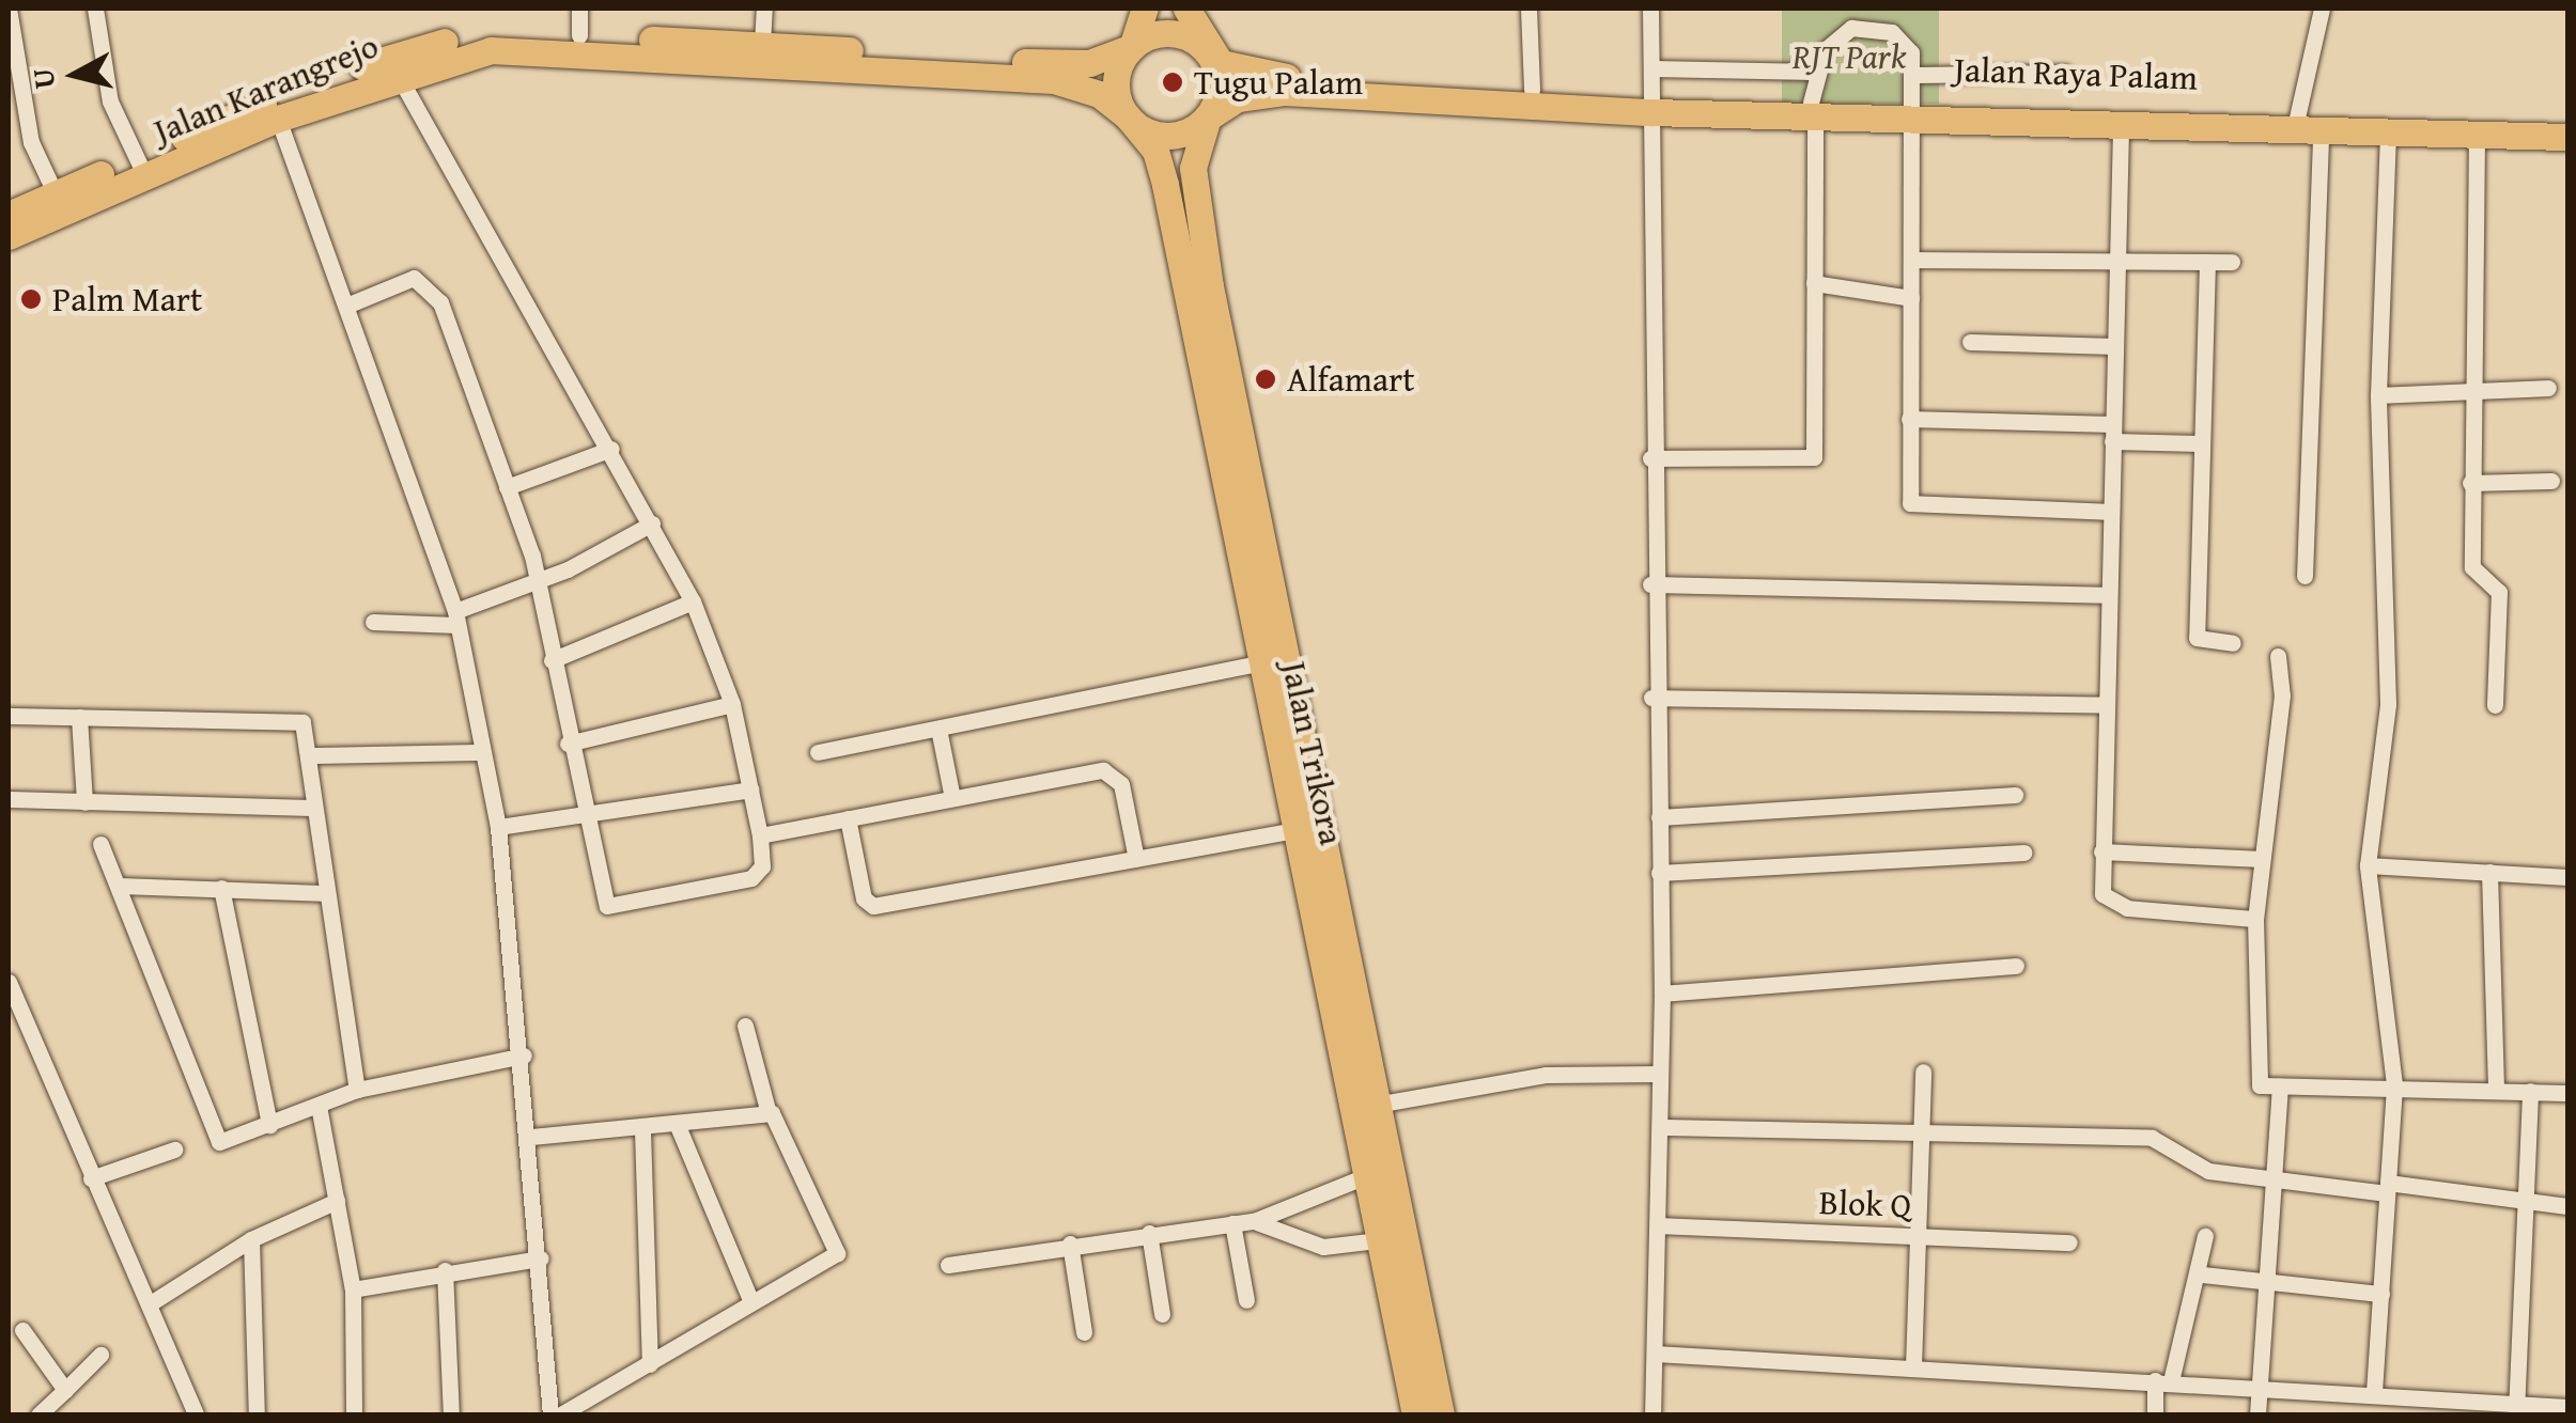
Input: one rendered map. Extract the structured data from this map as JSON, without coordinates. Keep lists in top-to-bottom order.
{
  "streets": {
    "main road": ["Jalan Raya Palam", "Jalan Karangrejo", "Jalan Trikora"],
    "street": ["Blok Q"]
  },
  "crossings": [
    ["Jalan Raya Palam", "Jalan Karangrejo"],
    ["Jalan Raya Palam", "Jalan Trikora"],
    ["Jalan Karangrejo", "Jalan Trikora"]
  ],
  "parks": ["RJT Park"],
  "places": ["Tugu Palam", "Palm Mart", "Alfamart"],
  "north": "left"
}
